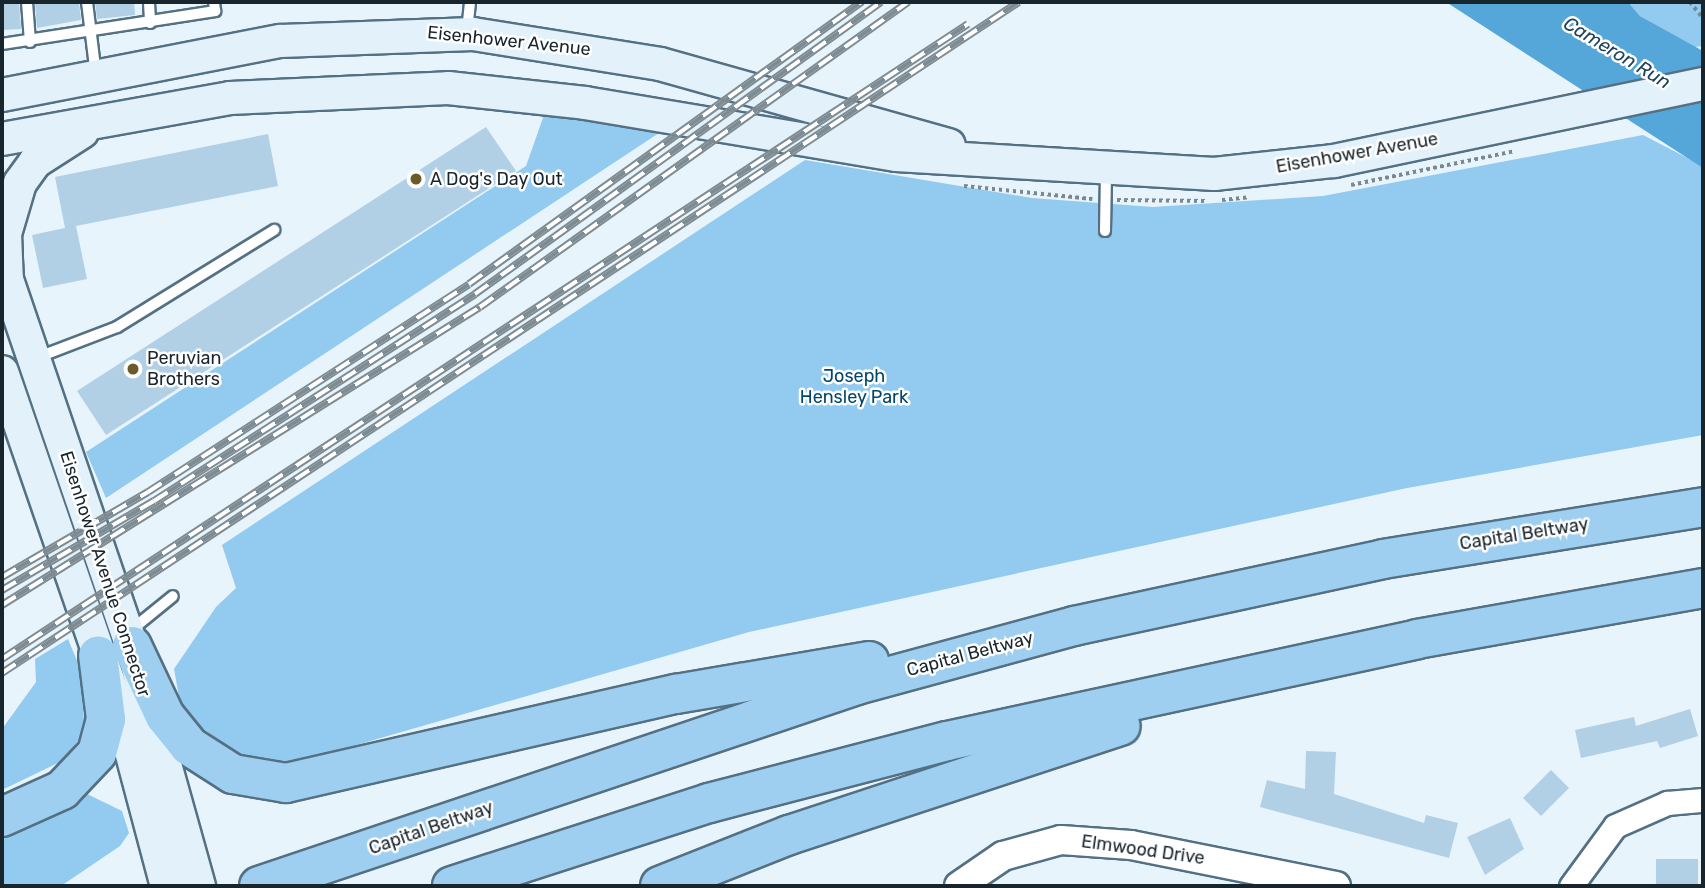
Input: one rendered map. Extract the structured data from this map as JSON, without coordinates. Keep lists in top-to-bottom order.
{
  "streets": {
    "highway": ["Capital Beltway"],
    "main road": ["Eisenhower Avenue", "Eisenhower Avenue Connector"],
    "street": ["Elmwood Drive"]
  },
  "crossings": [
    ["Eisenhower Avenue", "Eisenhower Avenue Connector"]
  ],
  "water": ["Cameron Run"],
  "parks": ["Joseph Hensley Park"],
  "places": ["A Dog's Day Out", "Peruvian Brothers"]
}
